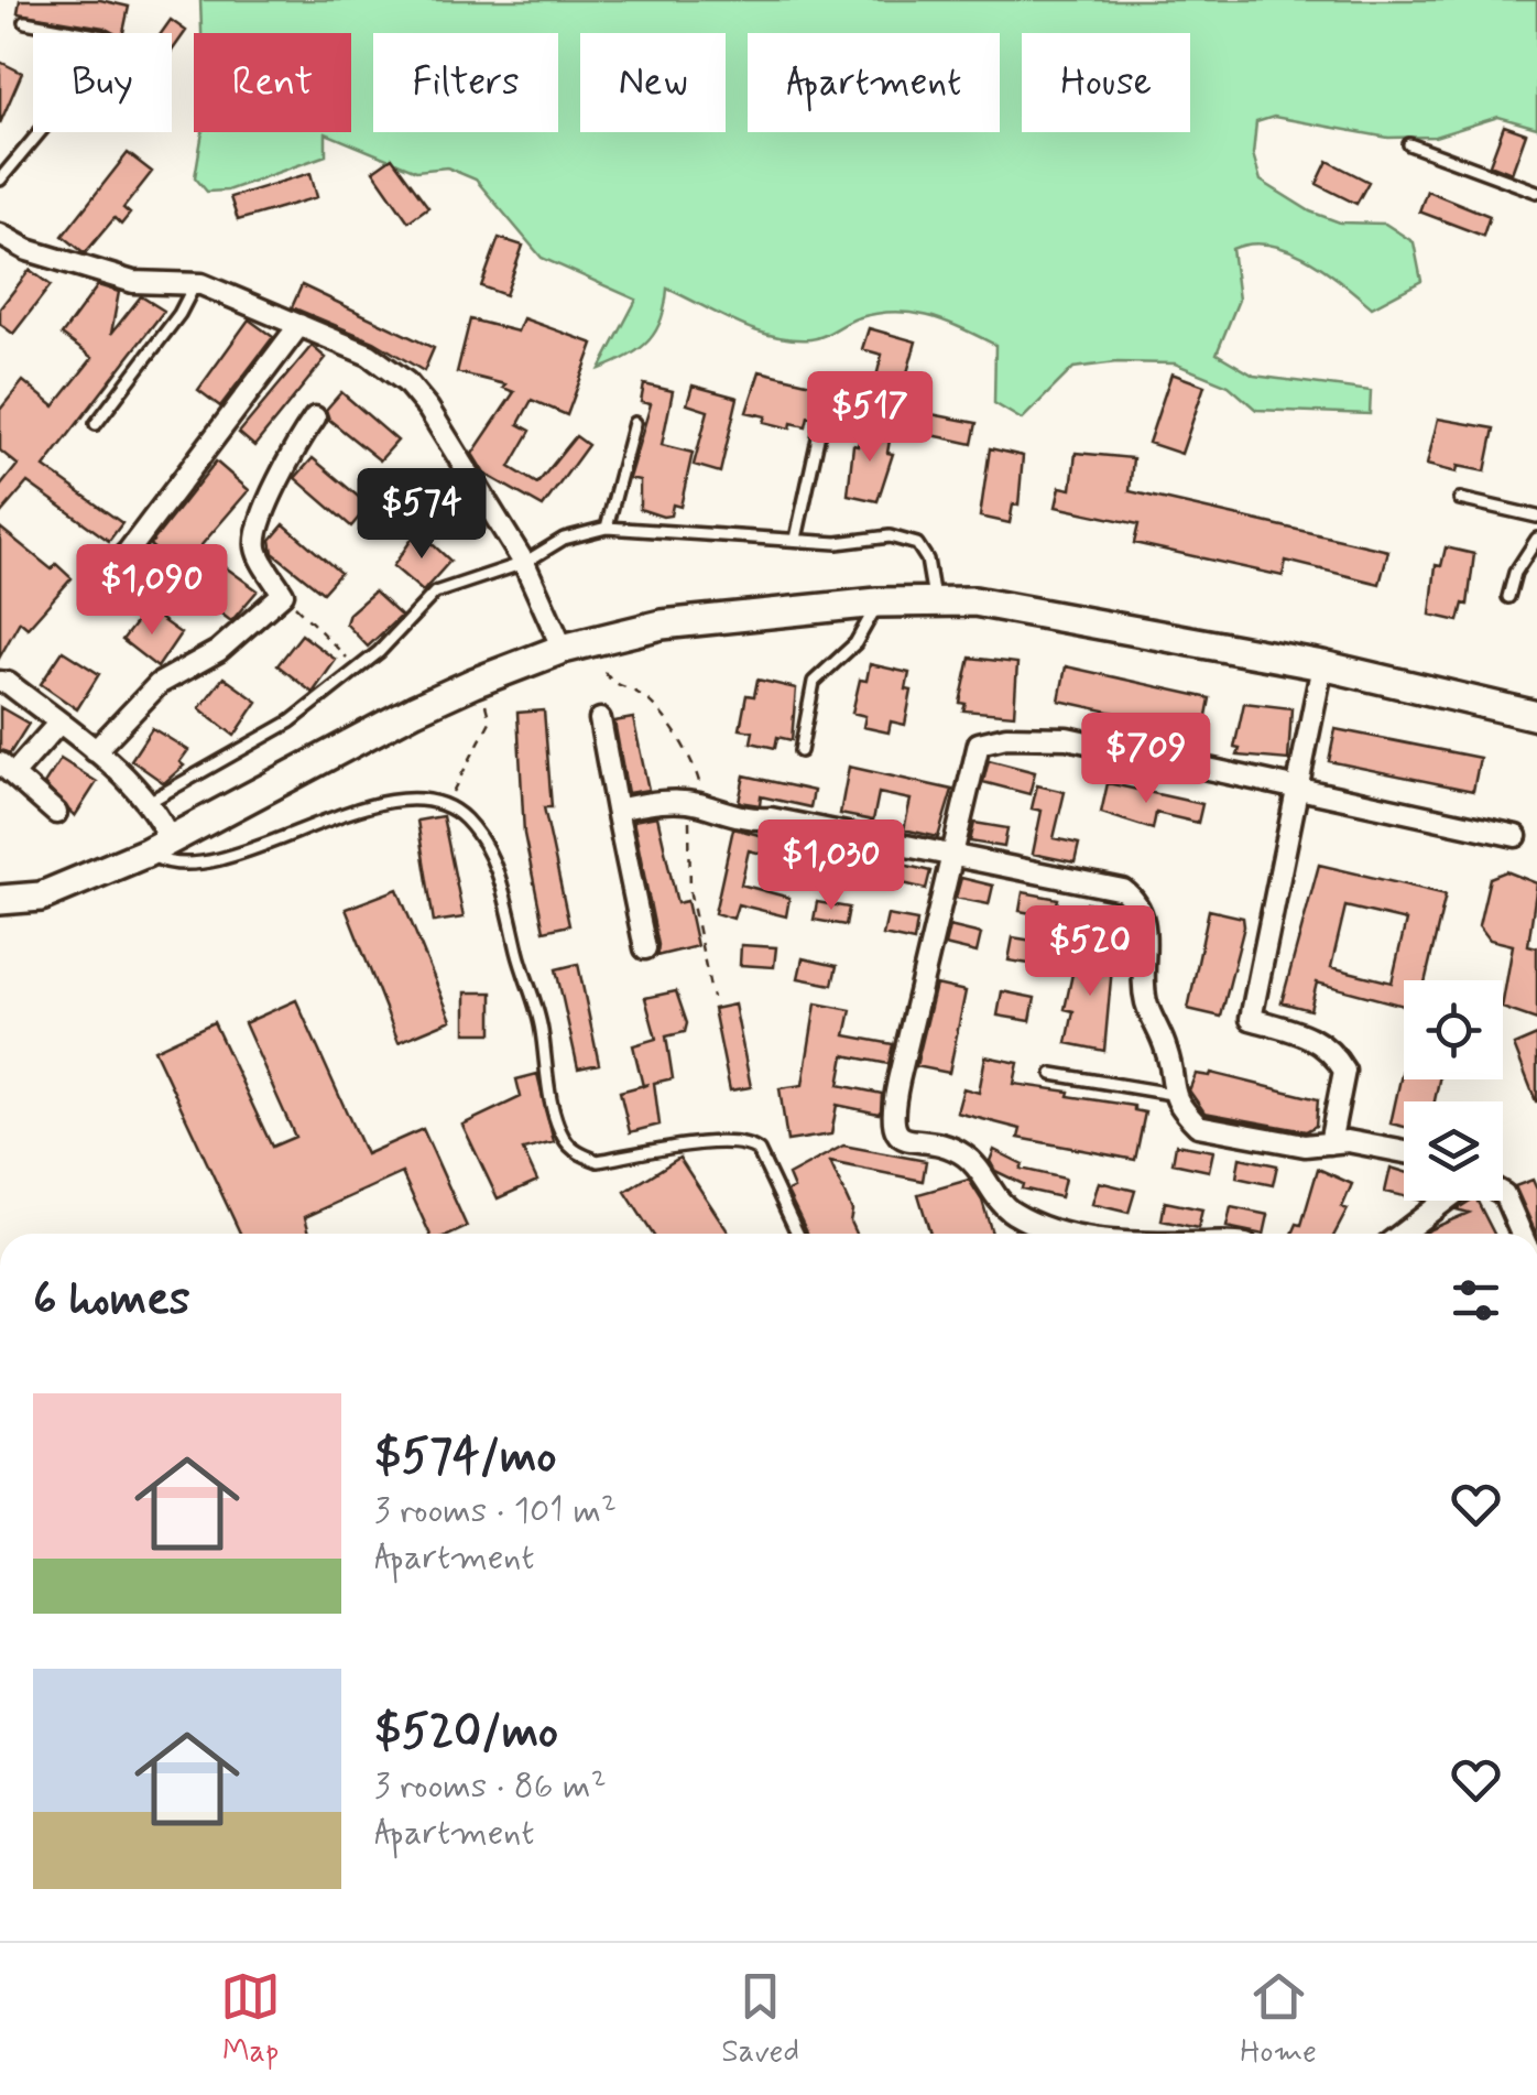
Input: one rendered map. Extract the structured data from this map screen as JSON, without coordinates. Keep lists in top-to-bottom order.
{
  "page": {
    "chip": [
      "Buy",
      "Rent",
      "Filters",
      "New",
      "Apartment",
      "House"
    ],
    "price": [
      "$517",
      "$574",
      "$1,090",
      "$709",
      "$1,030",
      "$520"
    ],
    "heading": "6 homes",
    "list": [
      {
        "name": "$574/mo",
        "note": "3 rooms · 101 m² · Apartment"
      },
      {
        "name": "$520/mo",
        "note": "3 rooms · 86 m² · Apartment"
      }
    ],
    "tabs": ["Map", "Saved", "Home"]
  }
}
